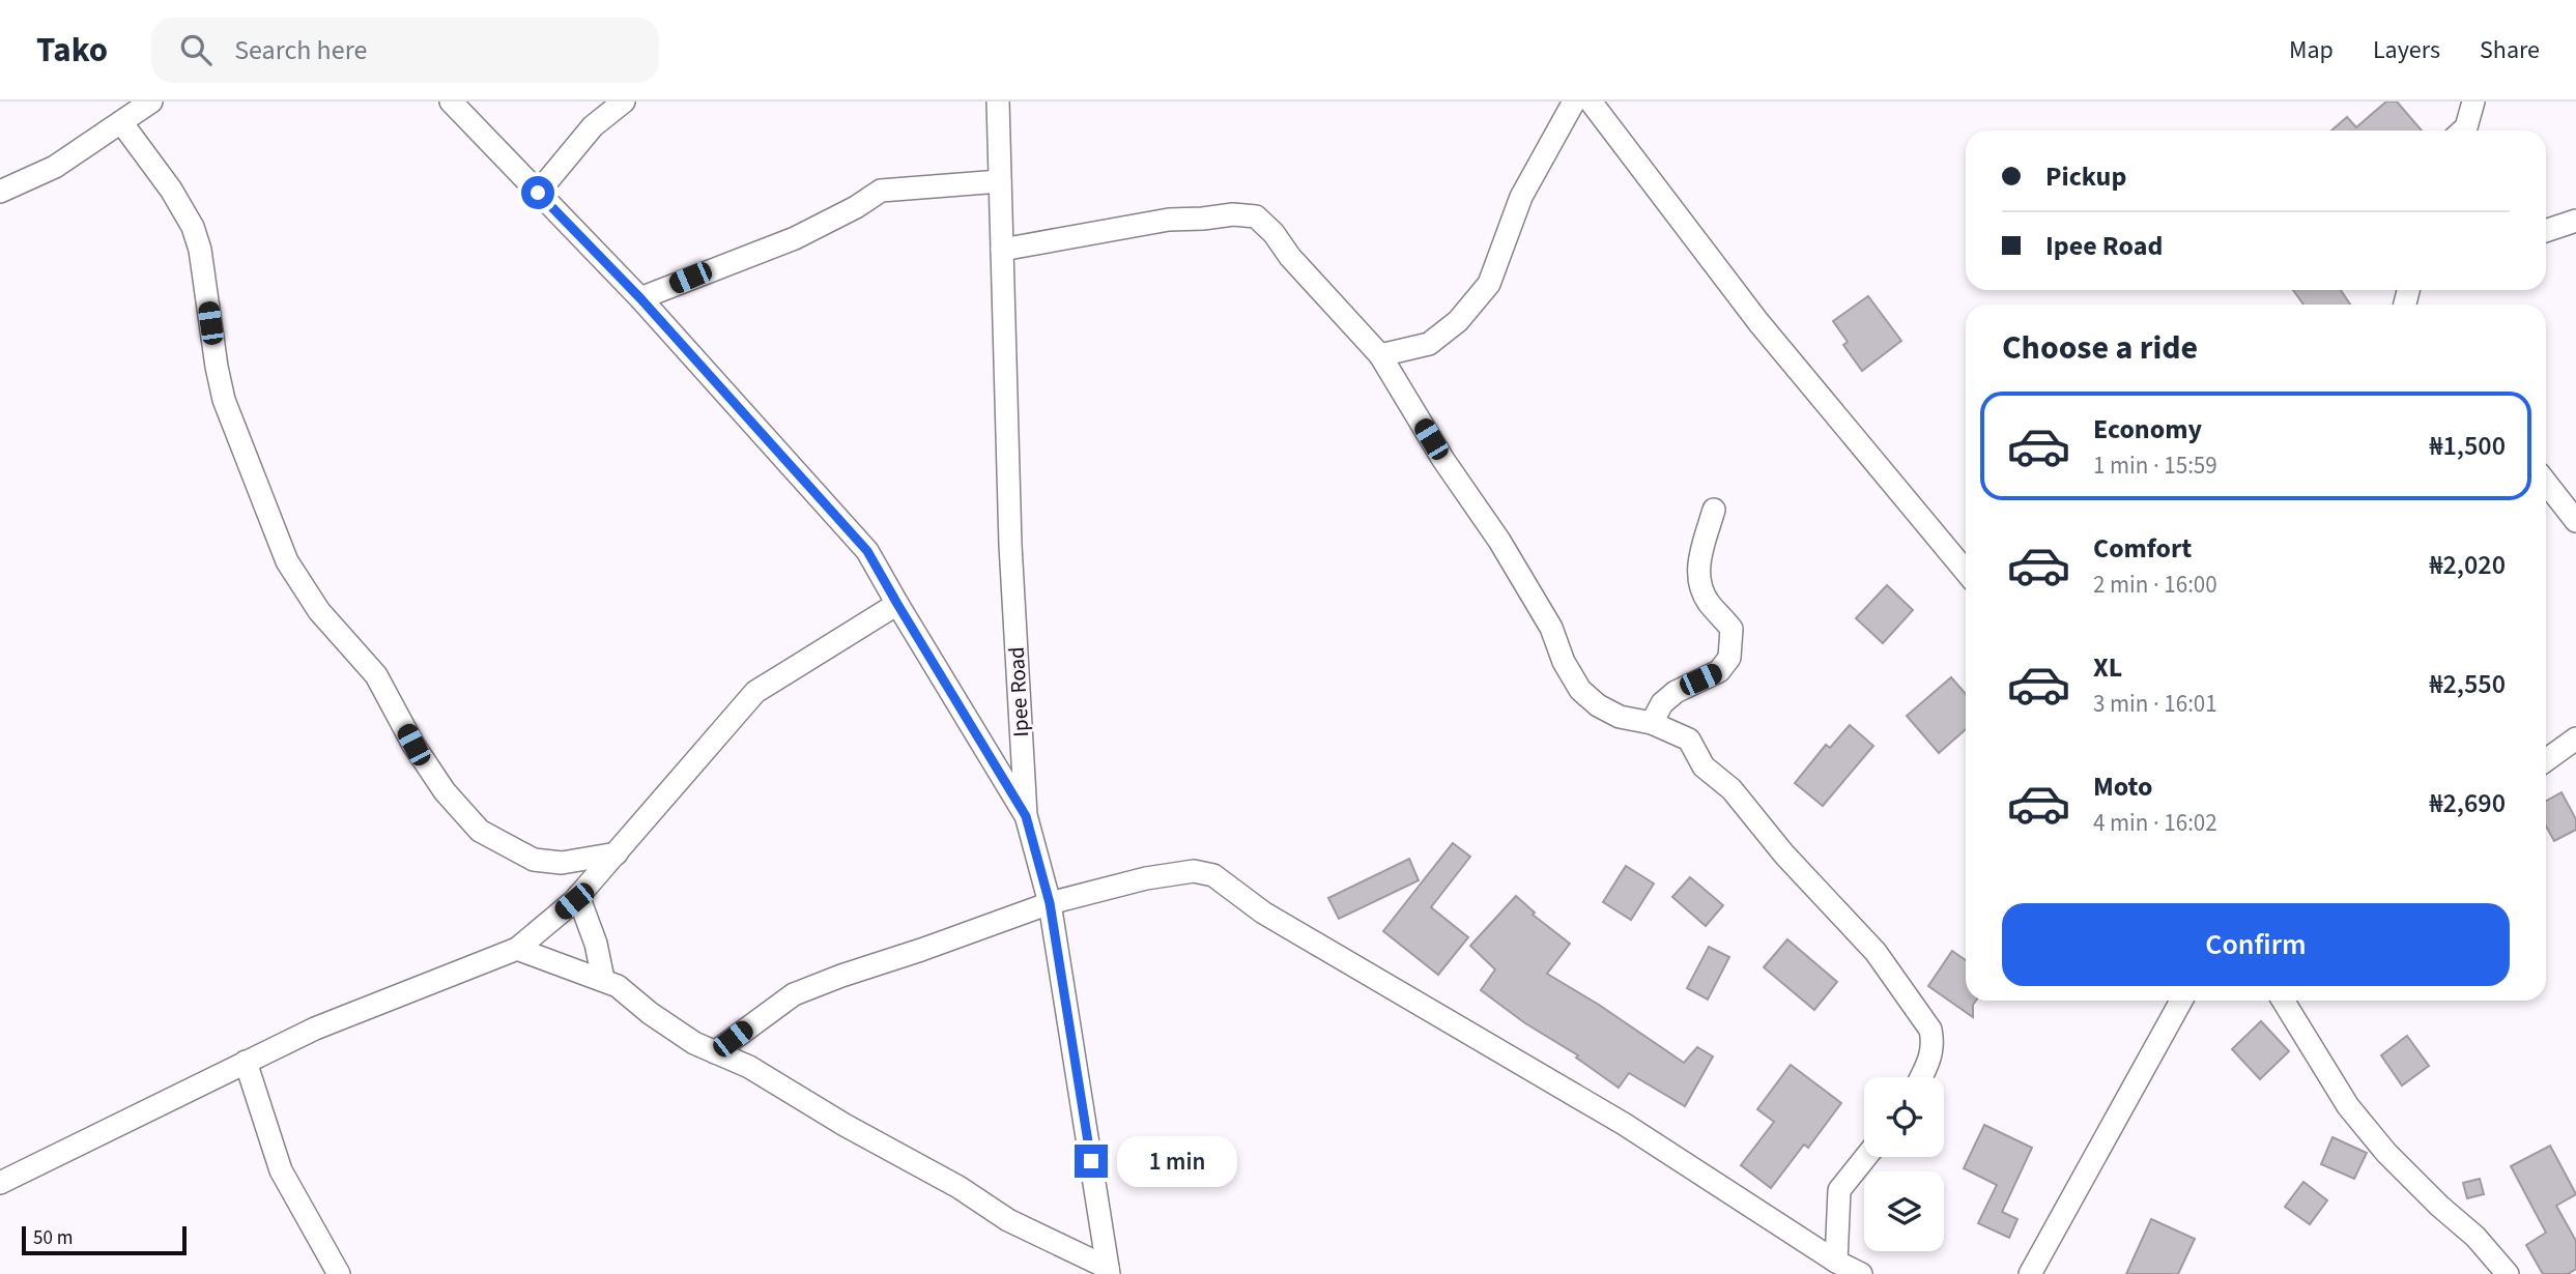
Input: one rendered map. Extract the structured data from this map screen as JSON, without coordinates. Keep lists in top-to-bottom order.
{
  "streets": {
    "street": ["Ipee Road"]
  },
  "scale_bar": "50 m",
  "page": {
    "header": "Tako",
    "search": "Search here",
    "nav": ["Map", "Layers", "Share"],
    "banner": ["Pickup", "Ipee Road"],
    "heading": "Choose a ride",
    "list": [
      {
        "name": "Economy",
        "note": "1 min · 15:59",
        "value": "₦1,500"
      },
      {
        "name": "Comfort",
        "note": "2 min · 16:00",
        "value": "₦2,020"
      },
      {
        "name": "XL",
        "note": "3 min · 16:01",
        "value": "₦2,550"
      },
      {
        "name": "Moto",
        "note": "4 min · 16:02",
        "value": "₦2,690"
      }
    ],
    "buttons": "Confirm",
    "bubble": "1 min",
    "scale": "50 m"
  }
}
